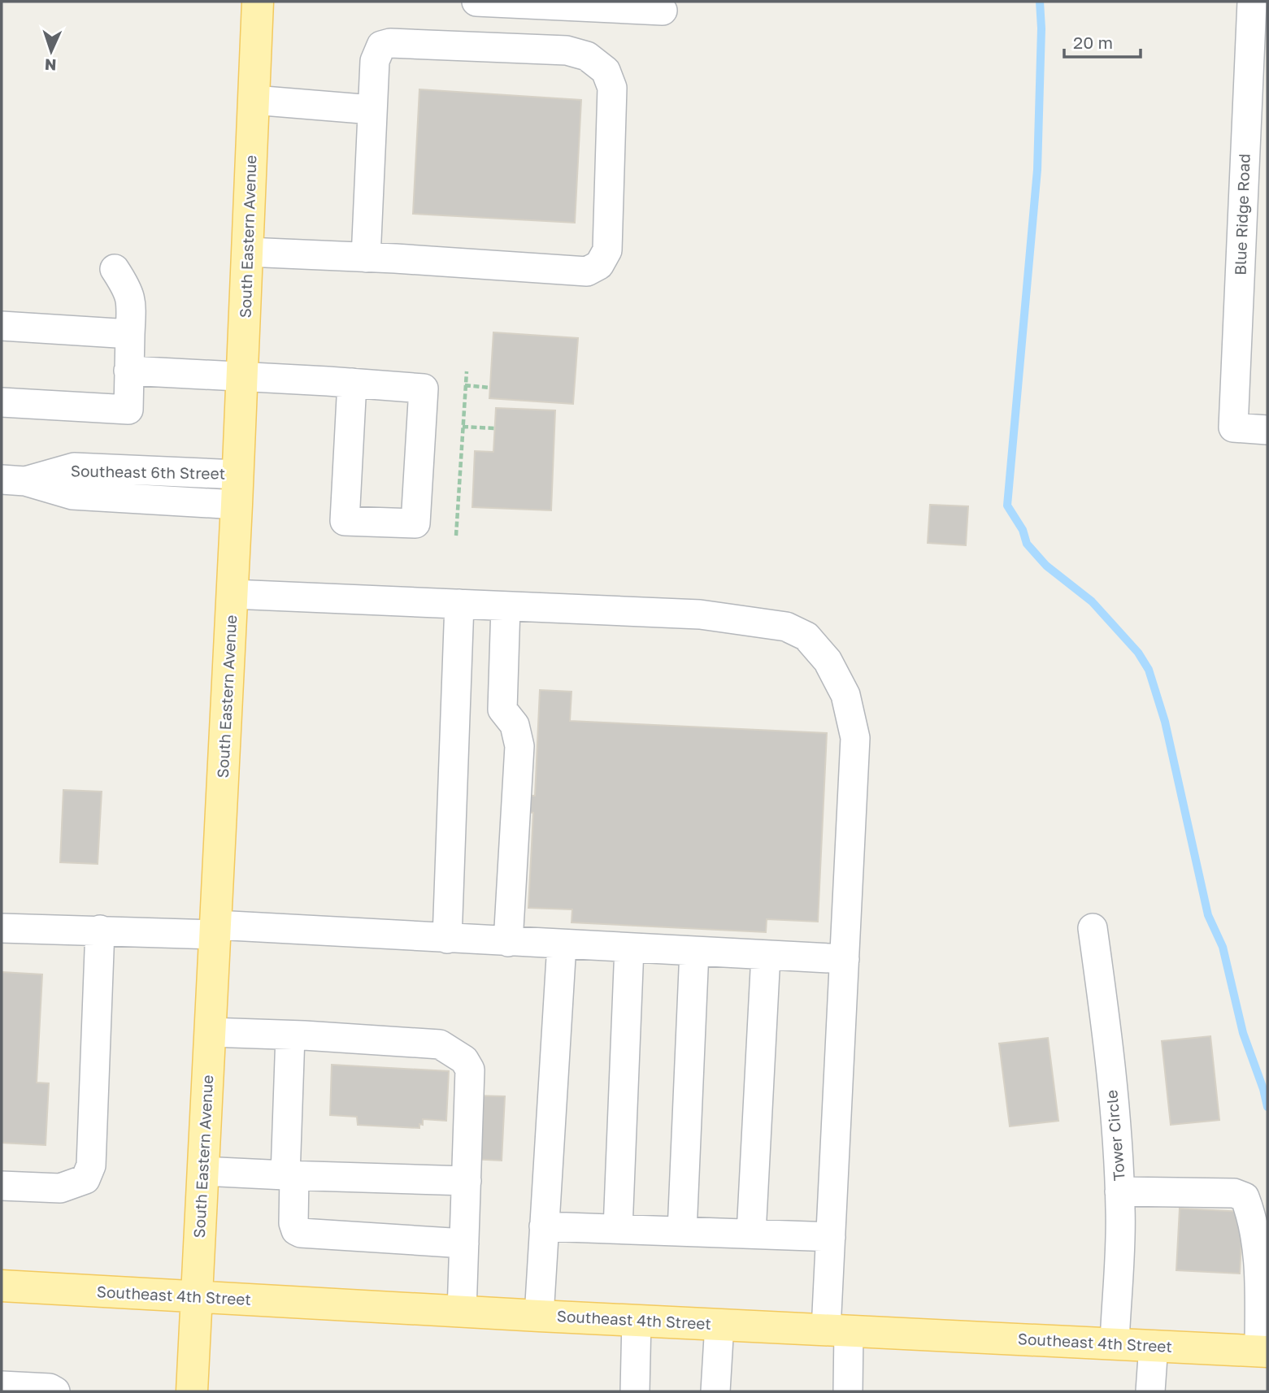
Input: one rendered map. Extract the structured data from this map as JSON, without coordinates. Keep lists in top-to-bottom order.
{
  "streets": {
    "main road": ["South Eastern Avenue", "Southeast 4th Street"],
    "street": ["Blue Ridge Road", "Southeast 6th Street", "Tower Circle"]
  },
  "crossings": [
    ["South Eastern Avenue", "Southeast 6th Street"],
    ["South Eastern Avenue", "Southeast 4th Street"],
    ["Tower Circle", "Southeast 4th Street"]
  ],
  "scale_bar": "20 m",
  "north": "bottom"
}
